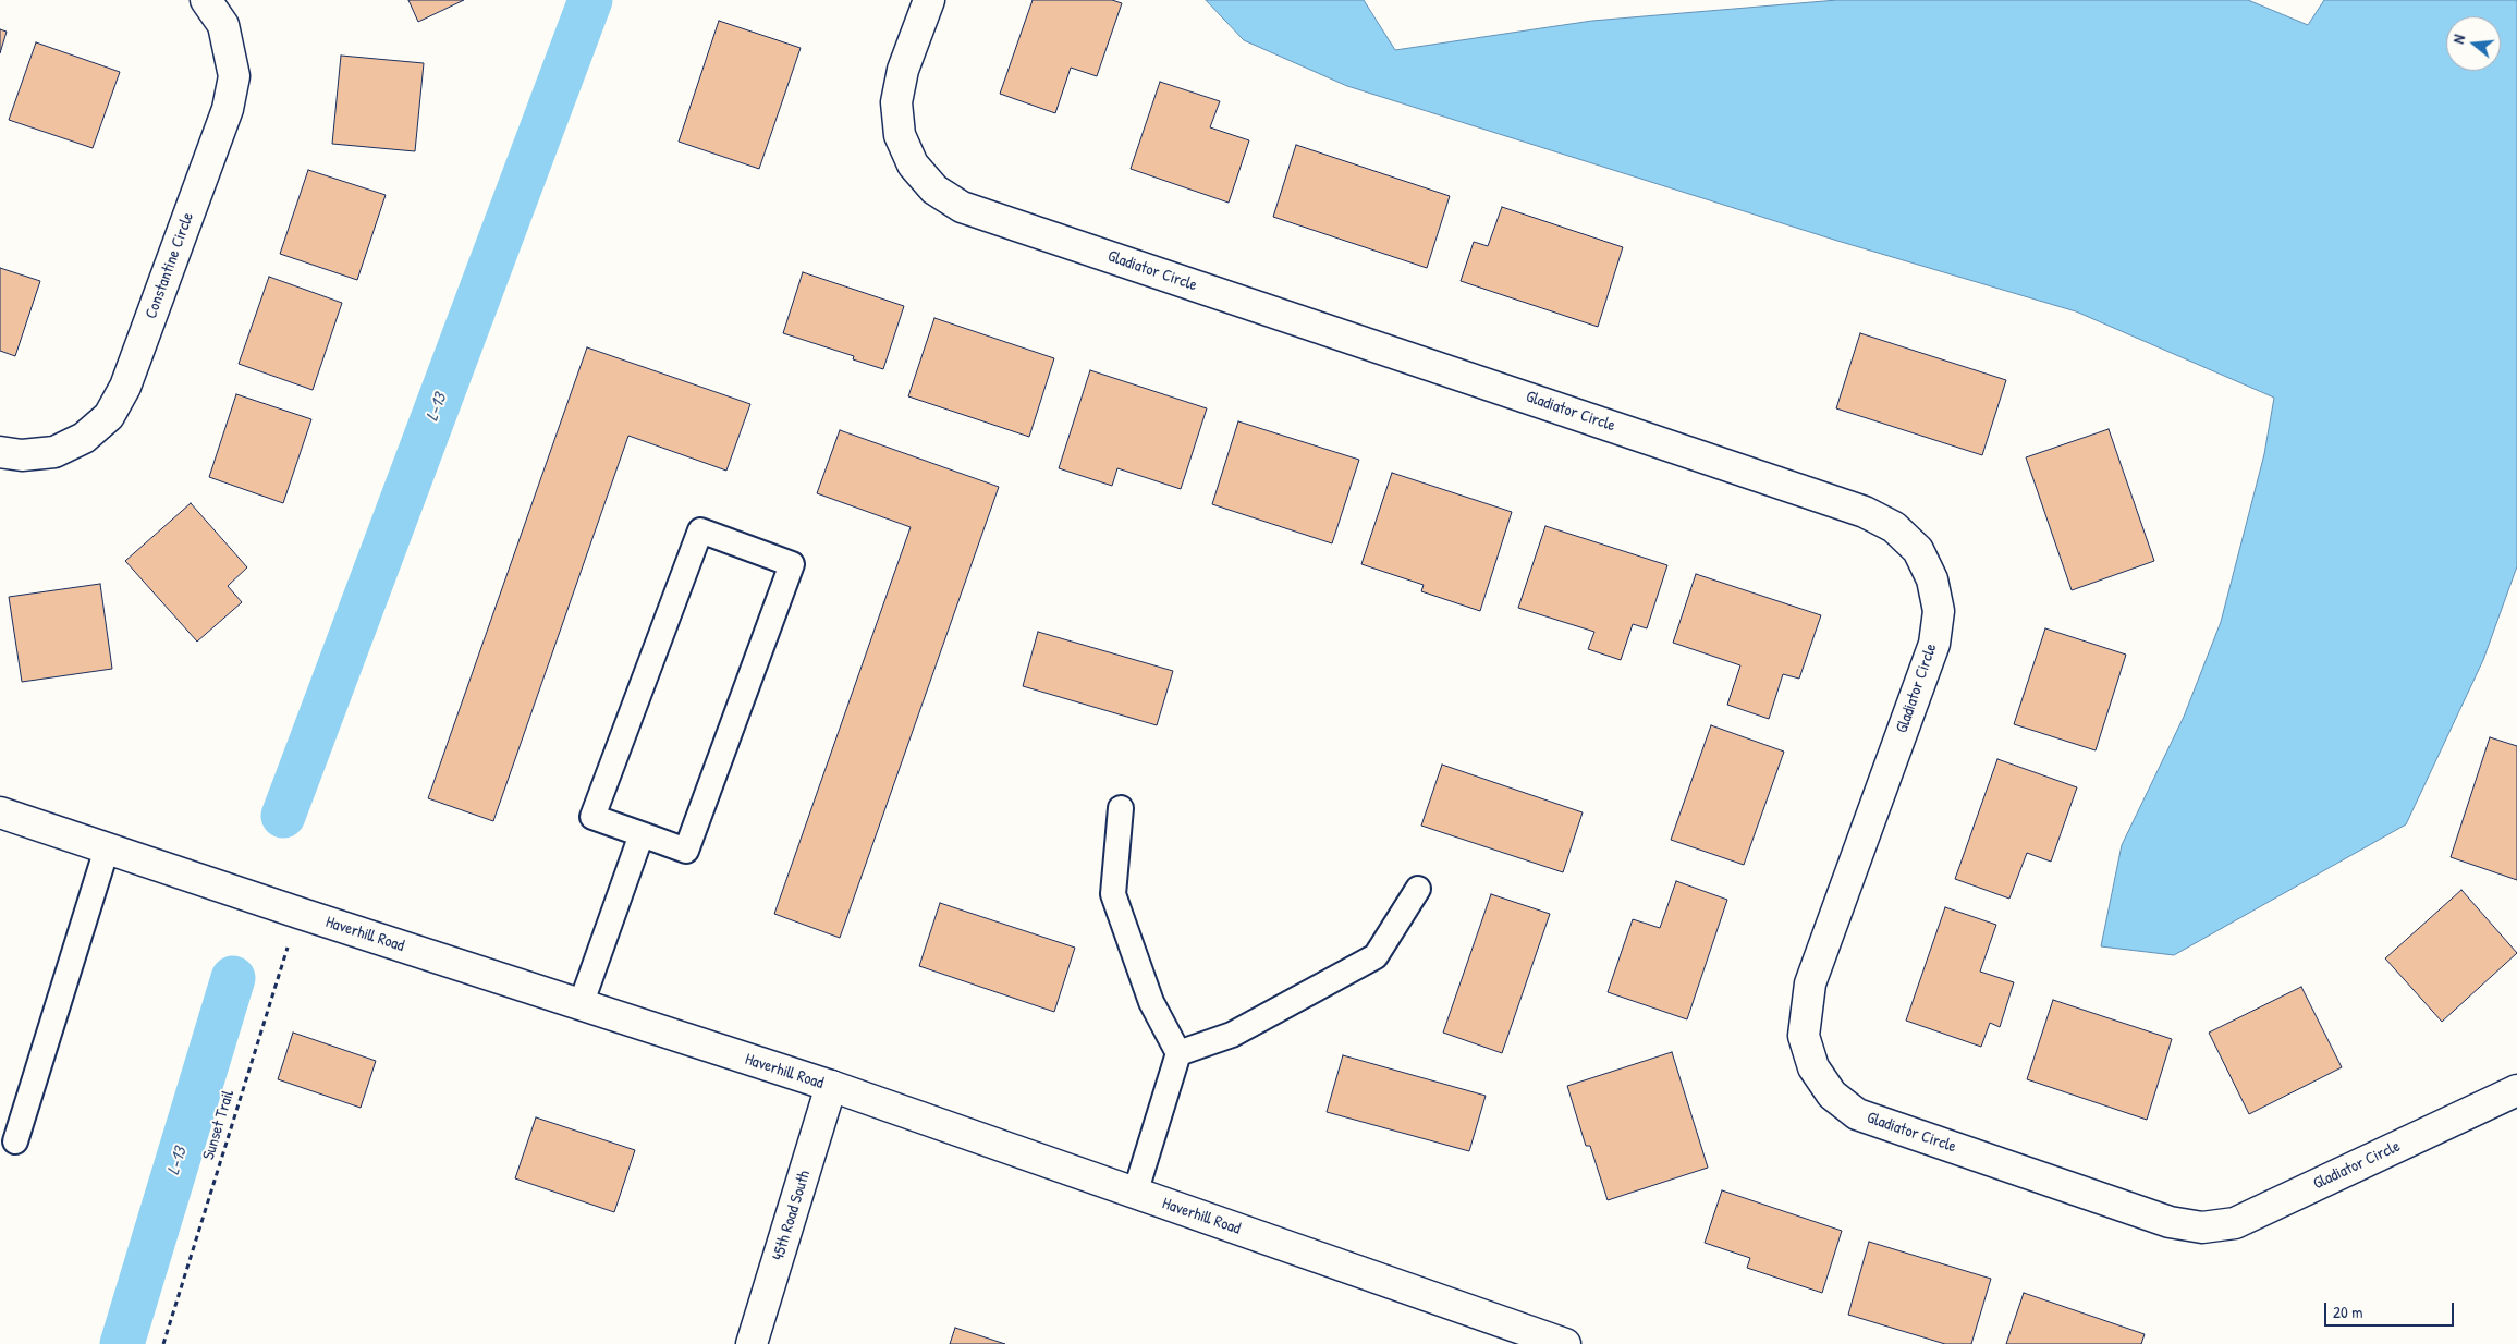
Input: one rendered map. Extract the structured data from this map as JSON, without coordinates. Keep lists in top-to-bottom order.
{
  "streets": {
    "street": [
      "Constantine Circle",
      "Gladiator Circle",
      "Haverhill Road",
      "45th Road South"
    ],
    "path": ["Sunset Trail"]
  },
  "crossings": [
    ["Haverhill Road", "Sunset Trail"],
    ["Haverhill Road", "45th Road South"]
  ],
  "water": ["L-13"],
  "scale_bar": "20 m",
  "north": "left"
}
